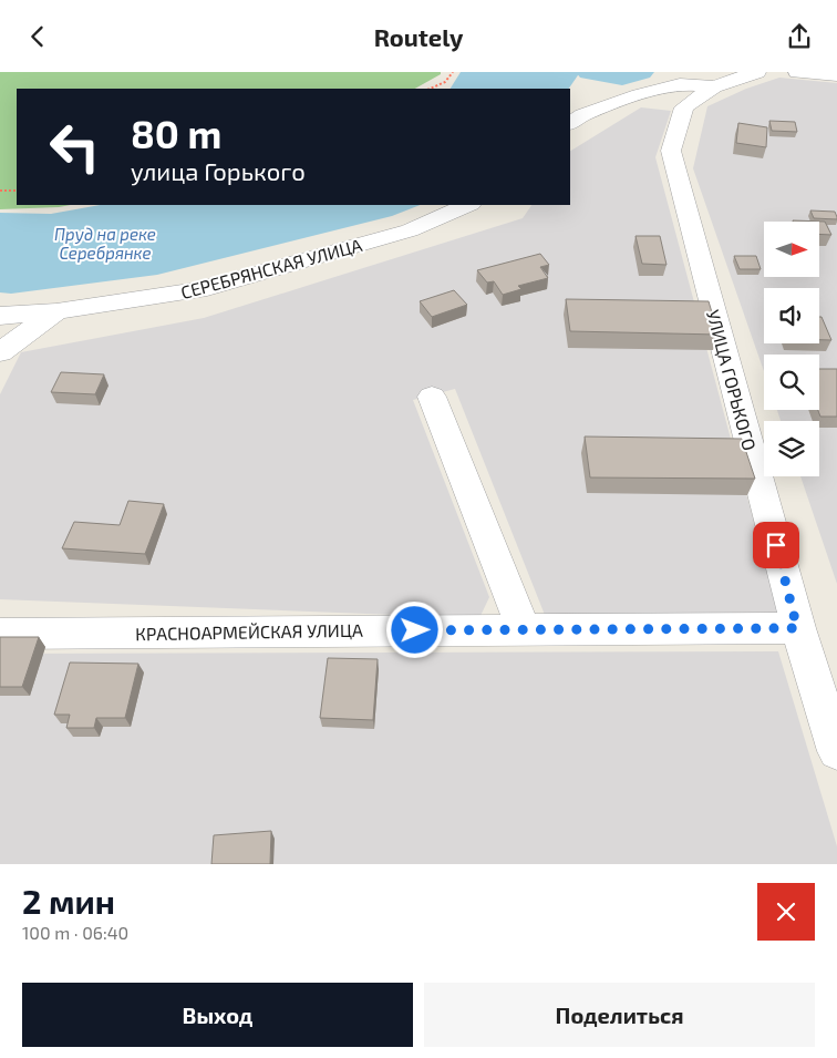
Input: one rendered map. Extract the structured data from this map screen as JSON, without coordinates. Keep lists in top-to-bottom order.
{
  "streets": {
    "street": ["СЕРЕБРЯНСКАЯ УЛИЦА", "УЛИЦА ГОРЬКОГО", "КРАСНОАРМЕЙСКАЯ УЛИЦА"]
  },
  "crossings": [
    ["УЛИЦА ГОРЬКОГО", "КРАСНОАРМЕЙСКАЯ УЛИЦА"]
  ],
  "water": ["Пруд на реке Серебрянке"],
  "north": "right",
  "page": {
    "header": "Routely",
    "turn": ["80 m", "улица Горького"],
    "heading": ["2 мин", "100 m · 06:40"],
    "buttons": ["Выход", "Поделиться"]
  }
}
